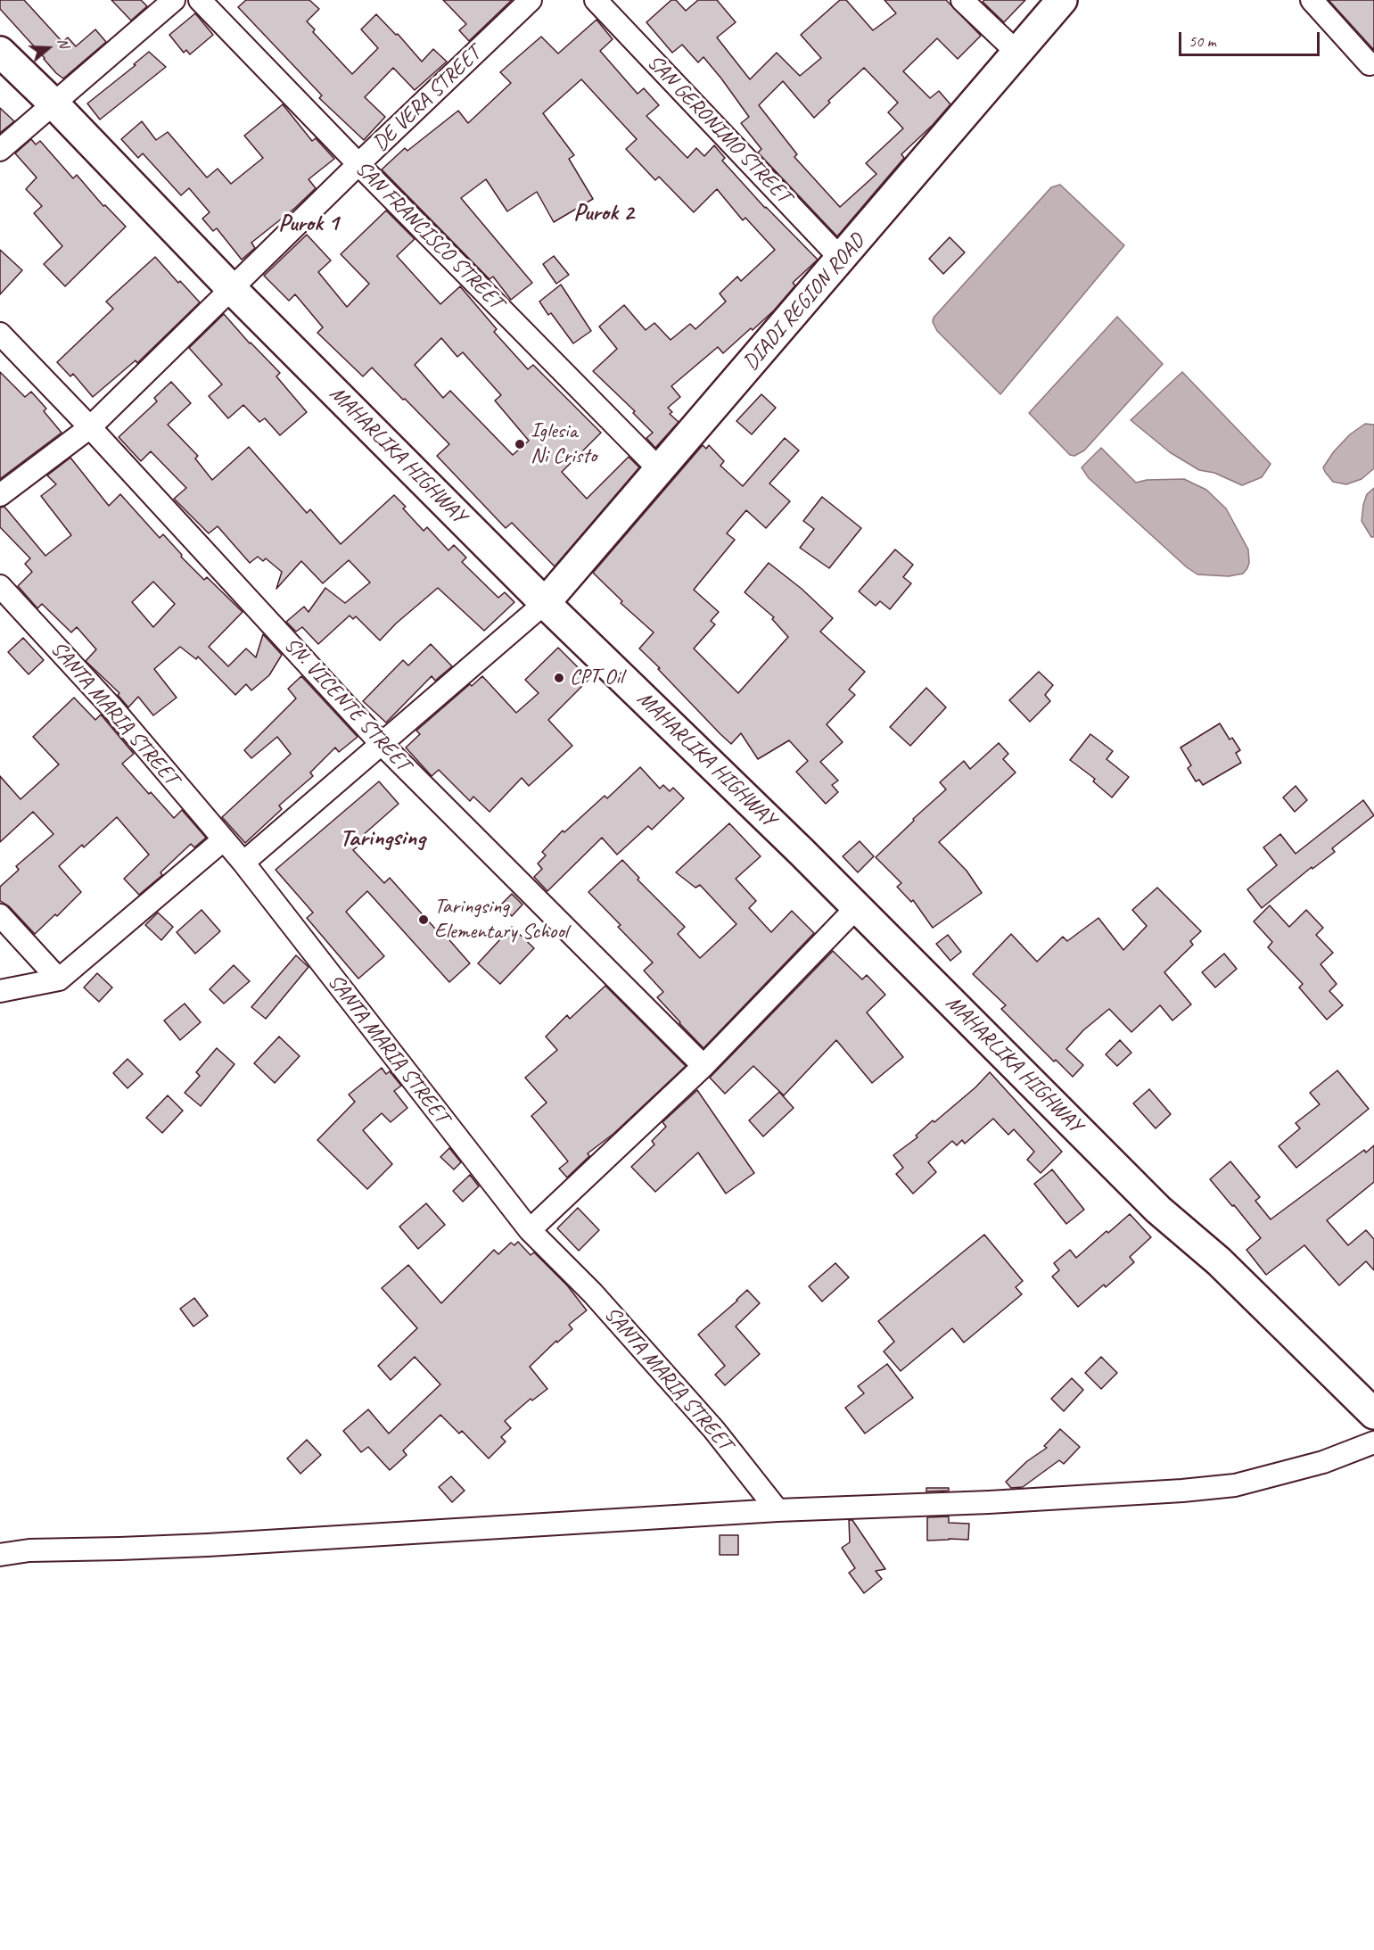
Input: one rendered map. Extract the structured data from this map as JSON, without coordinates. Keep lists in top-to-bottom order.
{
  "streets": {
    "main road": ["DIADI REGION ROAD", "MAHARLIKA HIGHWAY"],
    "street": [
      "DE VERA STREET",
      "SAN GERONIMO STREET",
      "SAN FRANCISCO STREET",
      "SN. VICENTE STREET",
      "SANTA MARIA STREET"
    ]
  },
  "crossings": [
    ["DE VERA STREET", "SAN FRANCISCO STREET"],
    ["DE VERA STREET", "MAHARLIKA HIGHWAY"],
    ["DE VERA STREET", "SN. VICENTE STREET"],
    ["SAN GERONIMO STREET", "DIADI REGION ROAD"],
    ["SAN FRANCISCO STREET", "DIADI REGION ROAD"],
    ["DIADI REGION ROAD", "MAHARLIKA HIGHWAY"]
  ],
  "districts": ["Purok 2", "Purok 1", "Taringsing"],
  "places": ["Iglesia Ni Cristo", "CPT Oil", "Taringsing Elementary School"],
  "scale_bar": "50 m",
  "north": "right"
}
